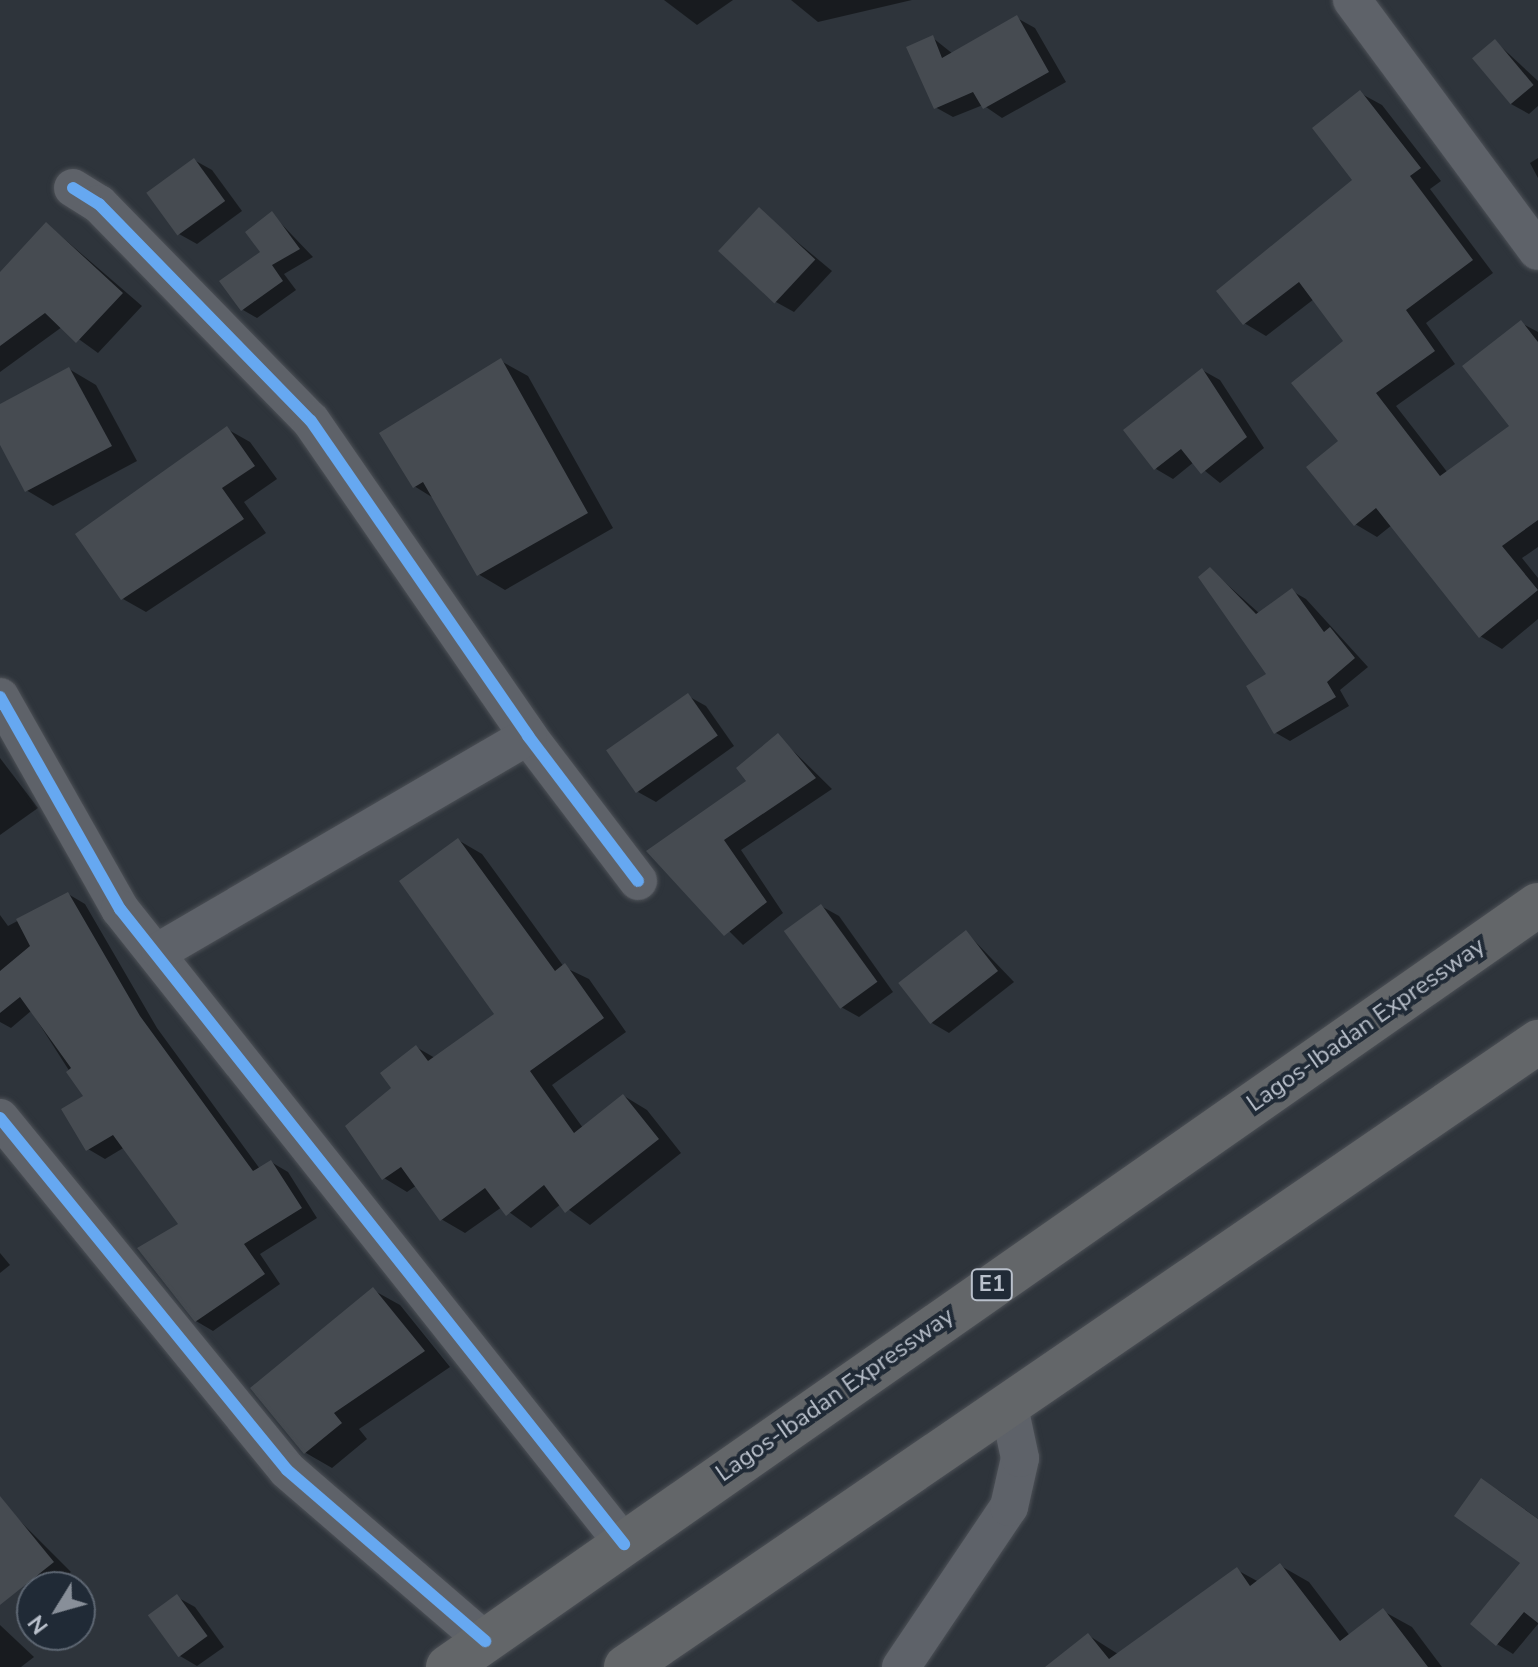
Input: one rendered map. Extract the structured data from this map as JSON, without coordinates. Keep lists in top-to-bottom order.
{
  "streets": {
    "highway": ["Lagos-Ibadan Expressway", "E1"]
  },
  "north": "bottom left"
}
